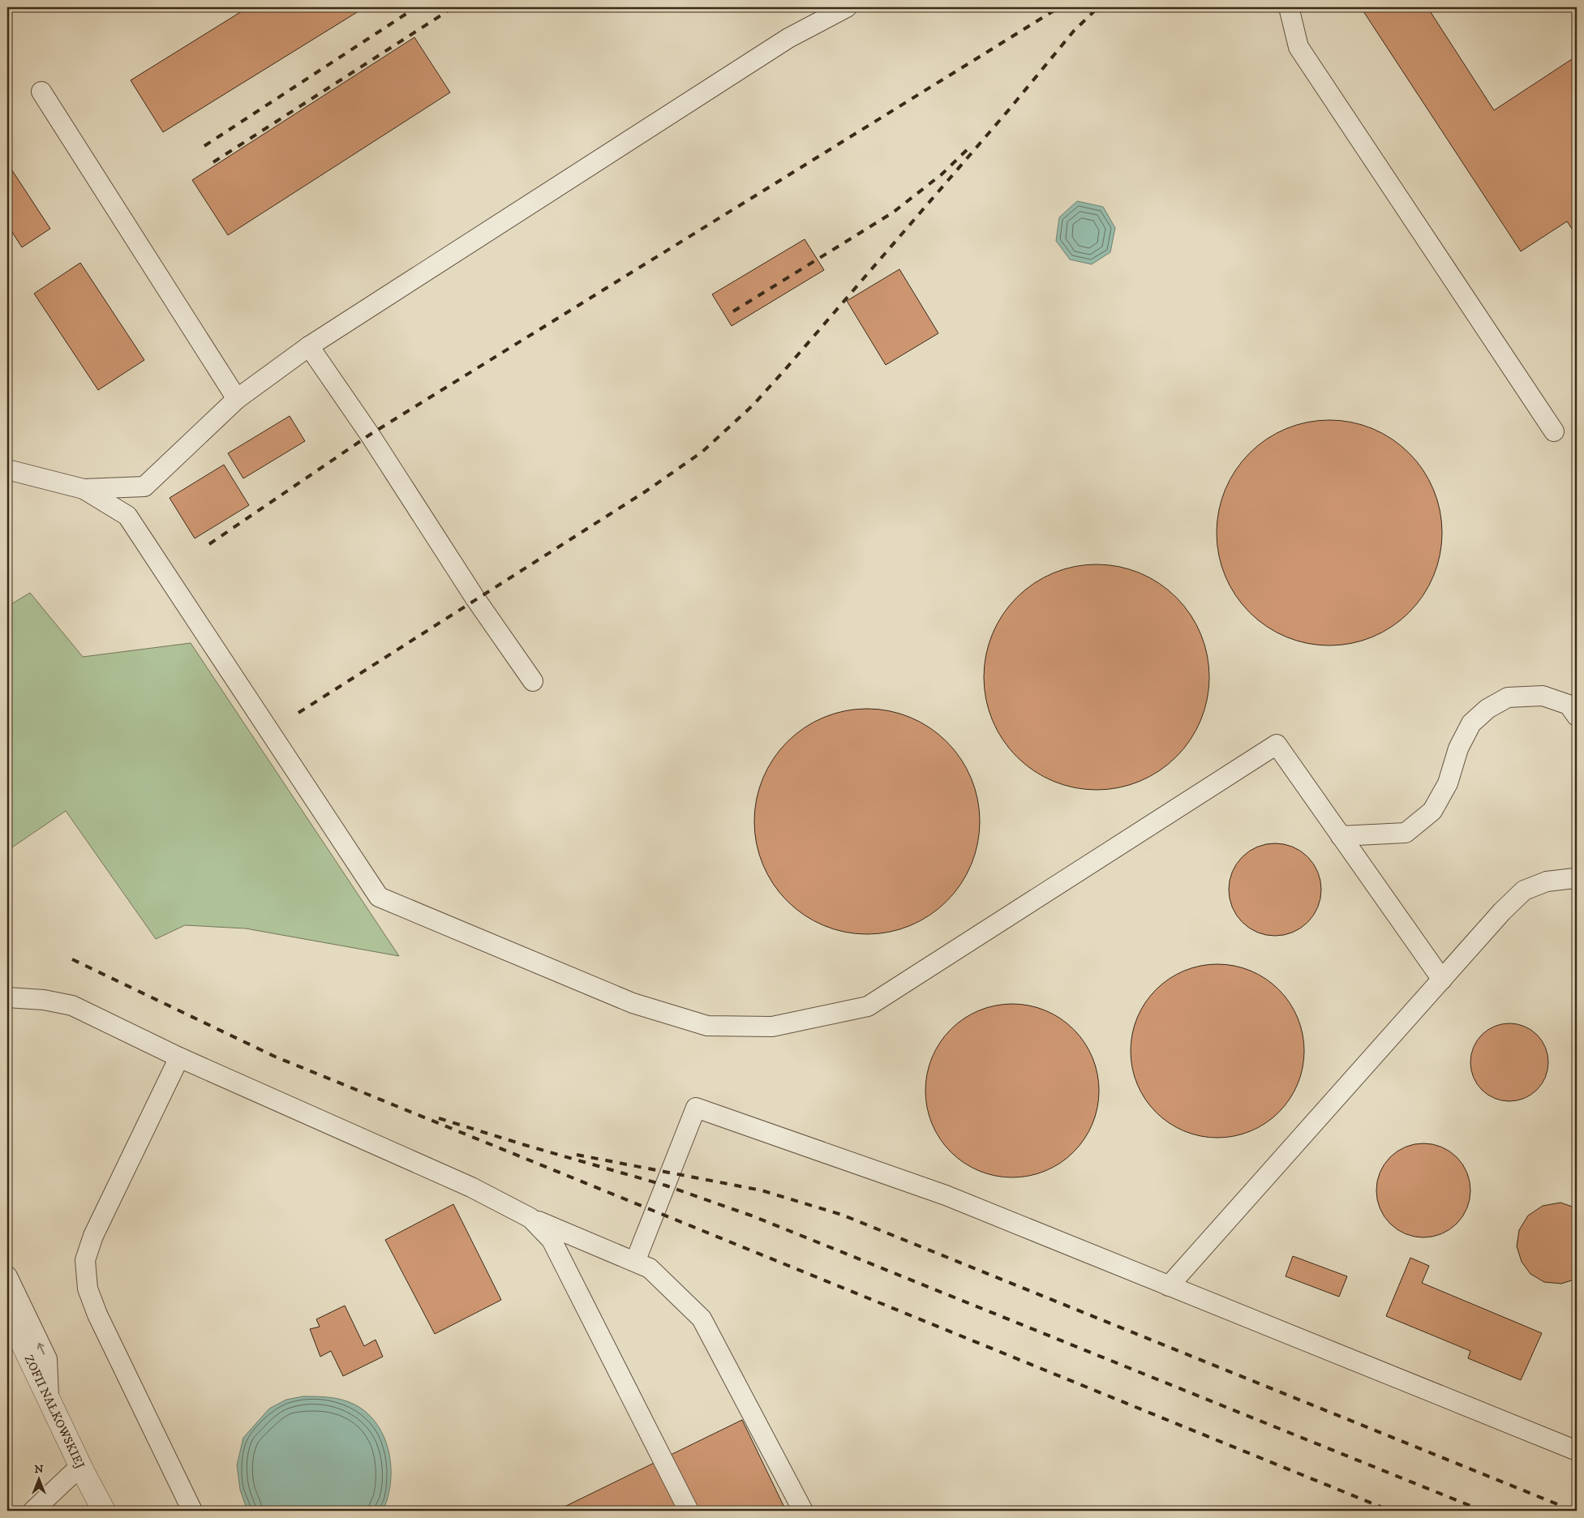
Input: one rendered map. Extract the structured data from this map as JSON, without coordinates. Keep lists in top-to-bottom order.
{
  "streets": {
    "street": ["ZOFII NAŁKOWSKIEJ"]
  },
  "north": "top"
}
